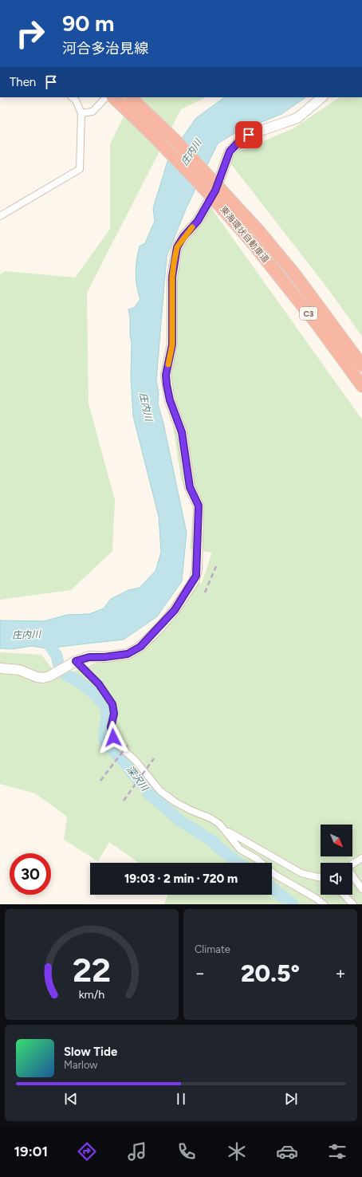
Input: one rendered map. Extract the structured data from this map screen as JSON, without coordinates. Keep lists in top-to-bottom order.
{
  "streets": {
    "highway": ["東海環状自動車道", "C3"]
  },
  "water": ["庄内川", "深沢川"],
  "north": "bottom right",
  "page": {
    "turn": ["90 m", "河合多治見線"],
    "then": "Then",
    "limit": "30",
    "trip": "19:03 · 2 min · 720 m",
    "tile": "Climate",
    "heat": ["−", "20.5°", "+"],
    "song": ["Slow Tide", "Marlow"],
    "tabs": "19:01",
    "gauge": ["22", "km/h"]
  }
}
